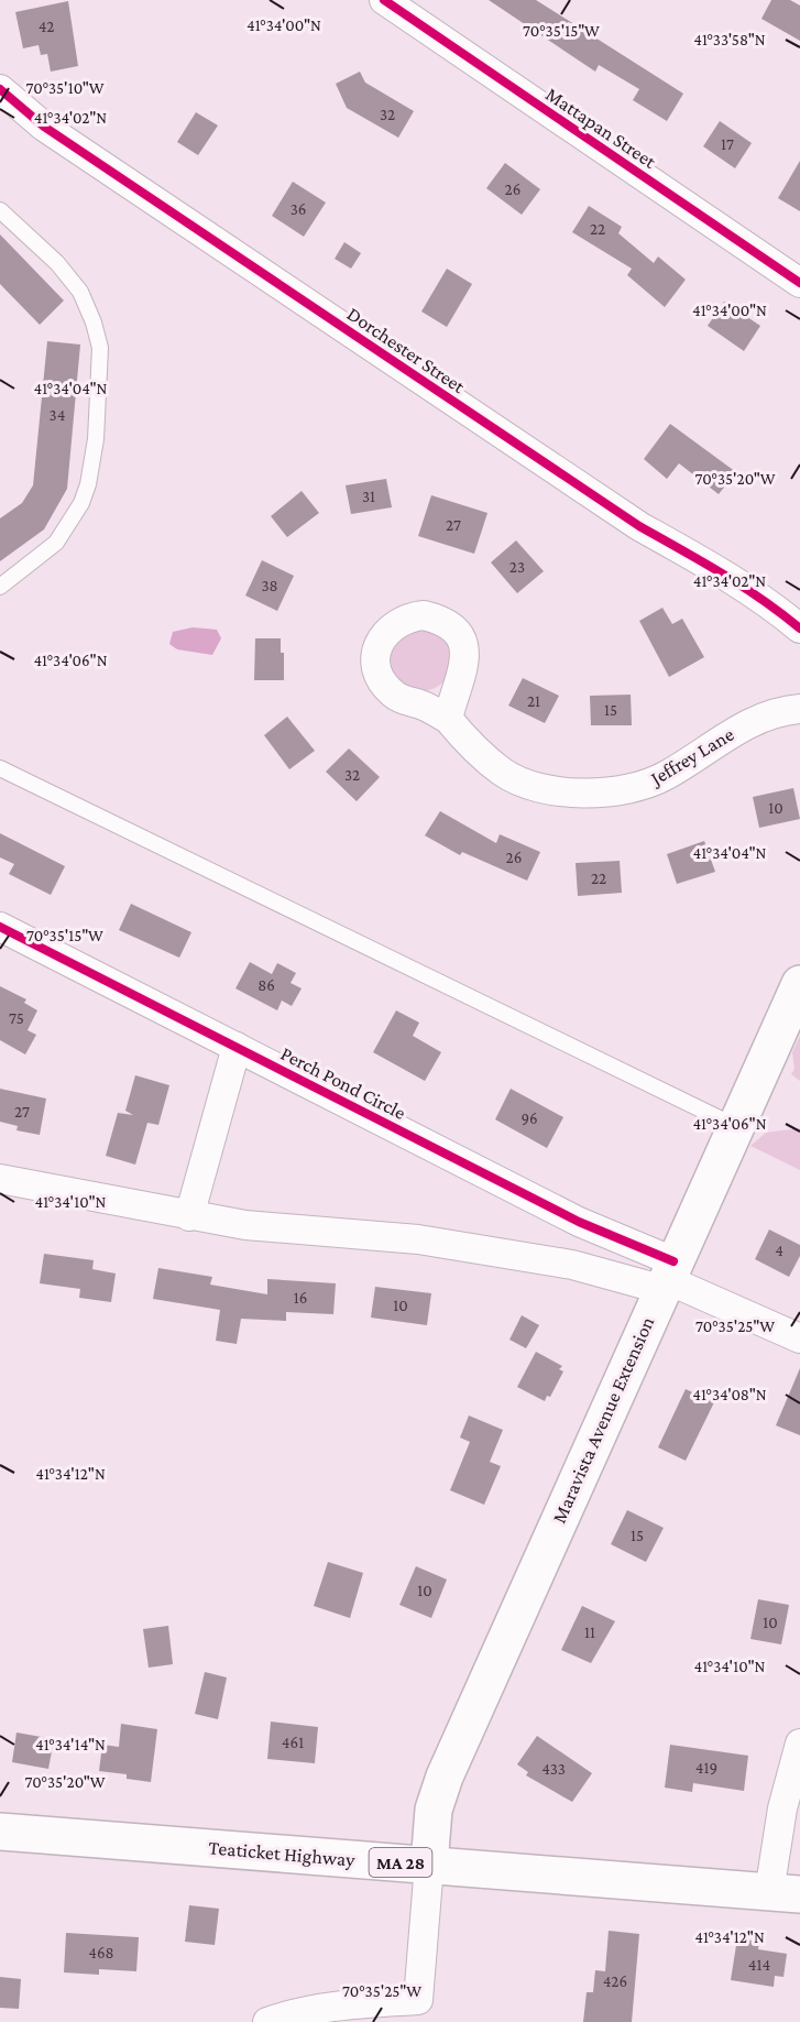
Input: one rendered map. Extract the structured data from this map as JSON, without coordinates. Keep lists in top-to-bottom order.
{
  "streets": {
    "main road": ["Maravista Avenue Extension", "Teaticket Highway", "MA 28"],
    "street": [
      "Mattapan Street",
      "Dorchester Street",
      "Jeffrey Lane",
      "Perch Pond Circle"
    ]
  },
  "crossings": [
    ["Perch Pond Circle", "Maravista Avenue Extension"],
    ["Maravista Avenue Extension", "Teaticket Highway"]
  ],
  "house_numbers": [
    "42",
    "32",
    "17",
    "26",
    "36",
    "22",
    "34",
    "31",
    "27",
    "23",
    "38",
    "21",
    "15",
    "32",
    "10",
    "26",
    "22",
    "86",
    "75",
    "27",
    "96",
    "4",
    "16",
    "10",
    "15",
    "10",
    "10",
    "11",
    "461",
    "419",
    "433",
    "468",
    "414",
    "426"
  ],
  "coordinates": [
    "41°34'00\"N",
    "70°35'15\"W",
    "41°33'58\"N",
    "70°35'10\"W",
    "41°34'02\"N",
    "41°34'04\"N",
    "70°35'20\"W",
    "41°34'06\"N",
    "41°34'10\"N",
    "70°35'25\"W",
    "41°34'08\"N",
    "41°34'12\"N",
    "41°34'14\"N"
  ]
}
